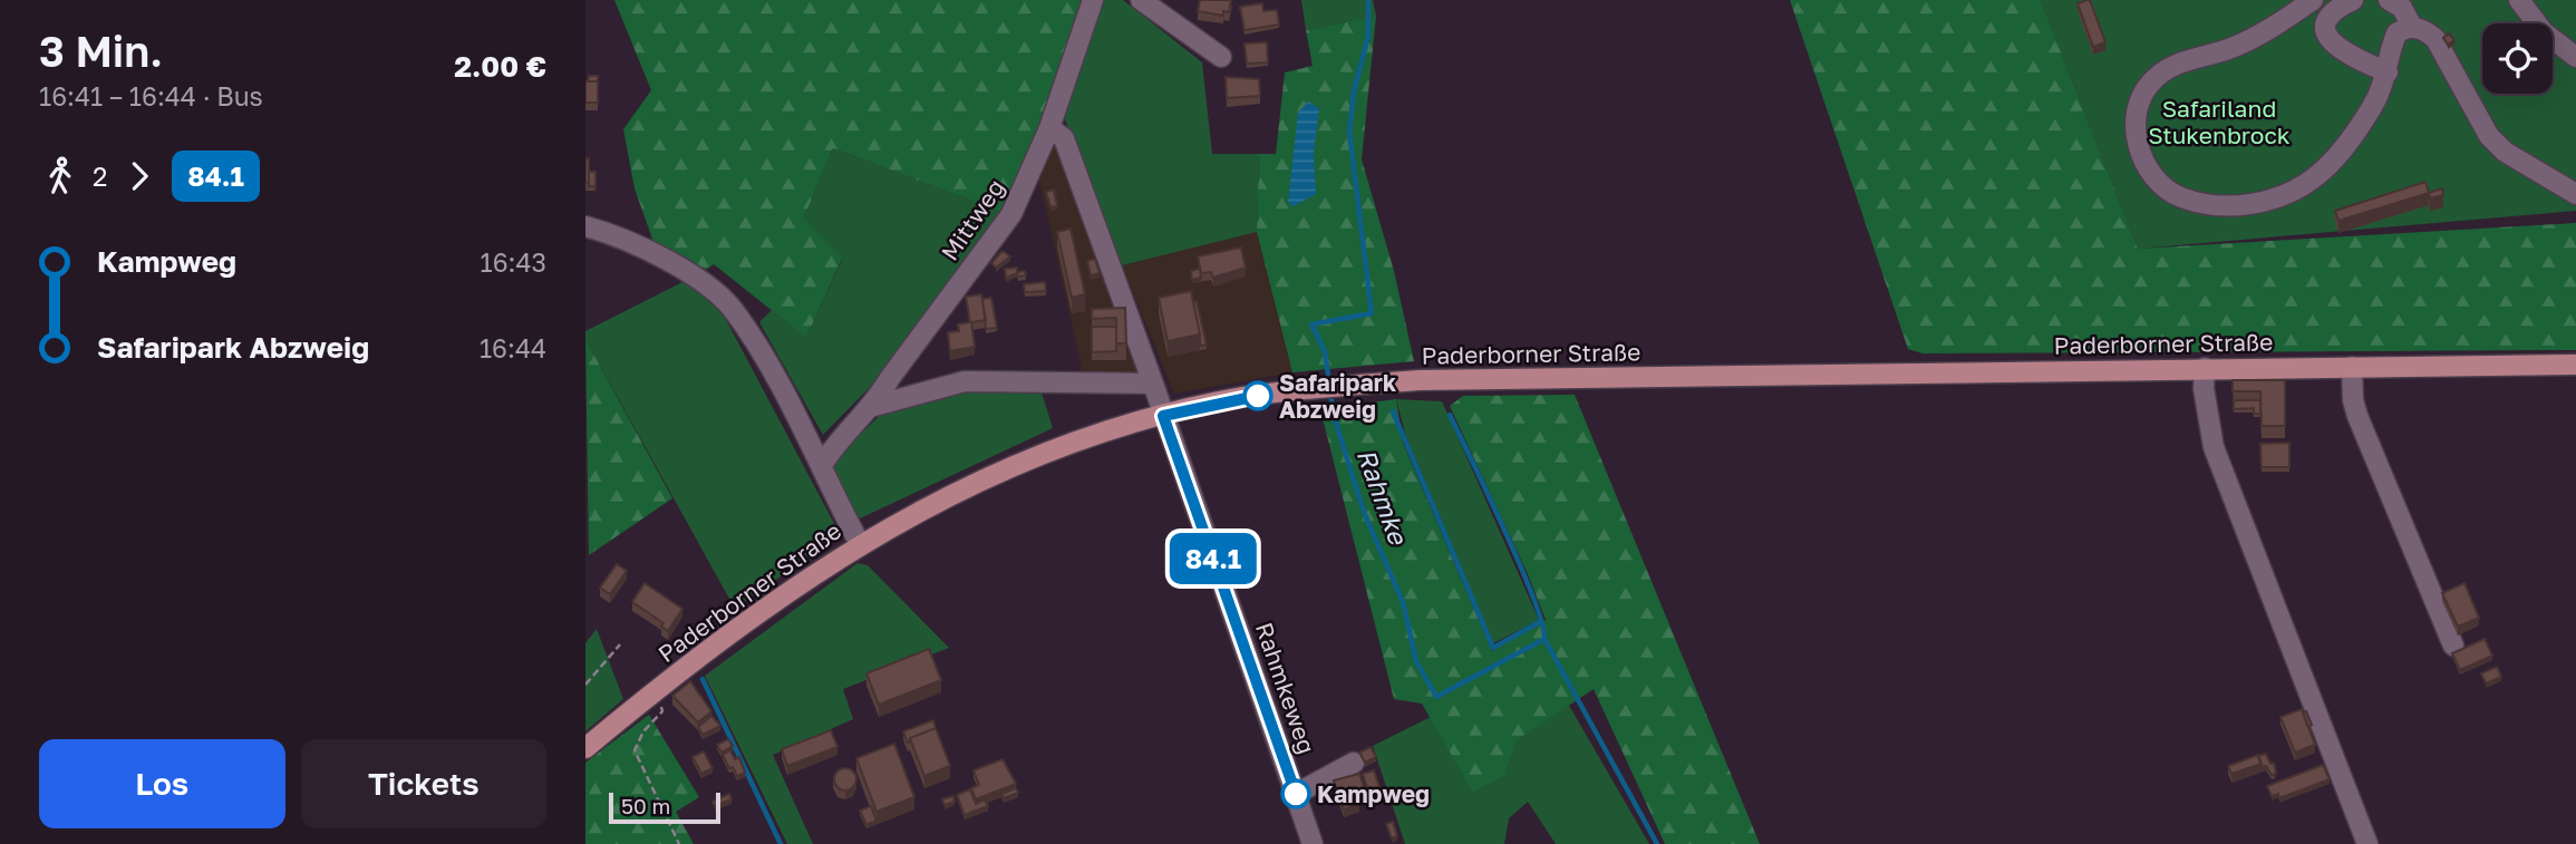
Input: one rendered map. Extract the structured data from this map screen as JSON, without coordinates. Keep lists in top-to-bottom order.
{
  "streets": {
    "main road": ["Paderborner Straße"],
    "street": ["Mittweg", "Rahmkeweg"]
  },
  "crossings": [
    ["Paderborner Straße", "Rahmkeweg"]
  ],
  "water": ["Rahmke"],
  "parks": ["Safariland Stukenbrock"],
  "places": ["Safaripark Abzweig", "Kampweg"],
  "lines": ["bus line 84.1"],
  "scale_bar": "50 m",
  "page": {
    "heading": ["3 Min.", "16:41 – 16:44 · Bus", "2.00 €"],
    "on_map": "84.1",
    "legs": ["2", "84.1"],
    "list": [
      {
        "name": "Kampweg",
        "value": "16:43"
      },
      {
        "name": "Safaripark Abzweig",
        "value": "16:44"
      }
    ],
    "buttons": ["Los", "Tickets"],
    "scale": "50 m"
  }
}
